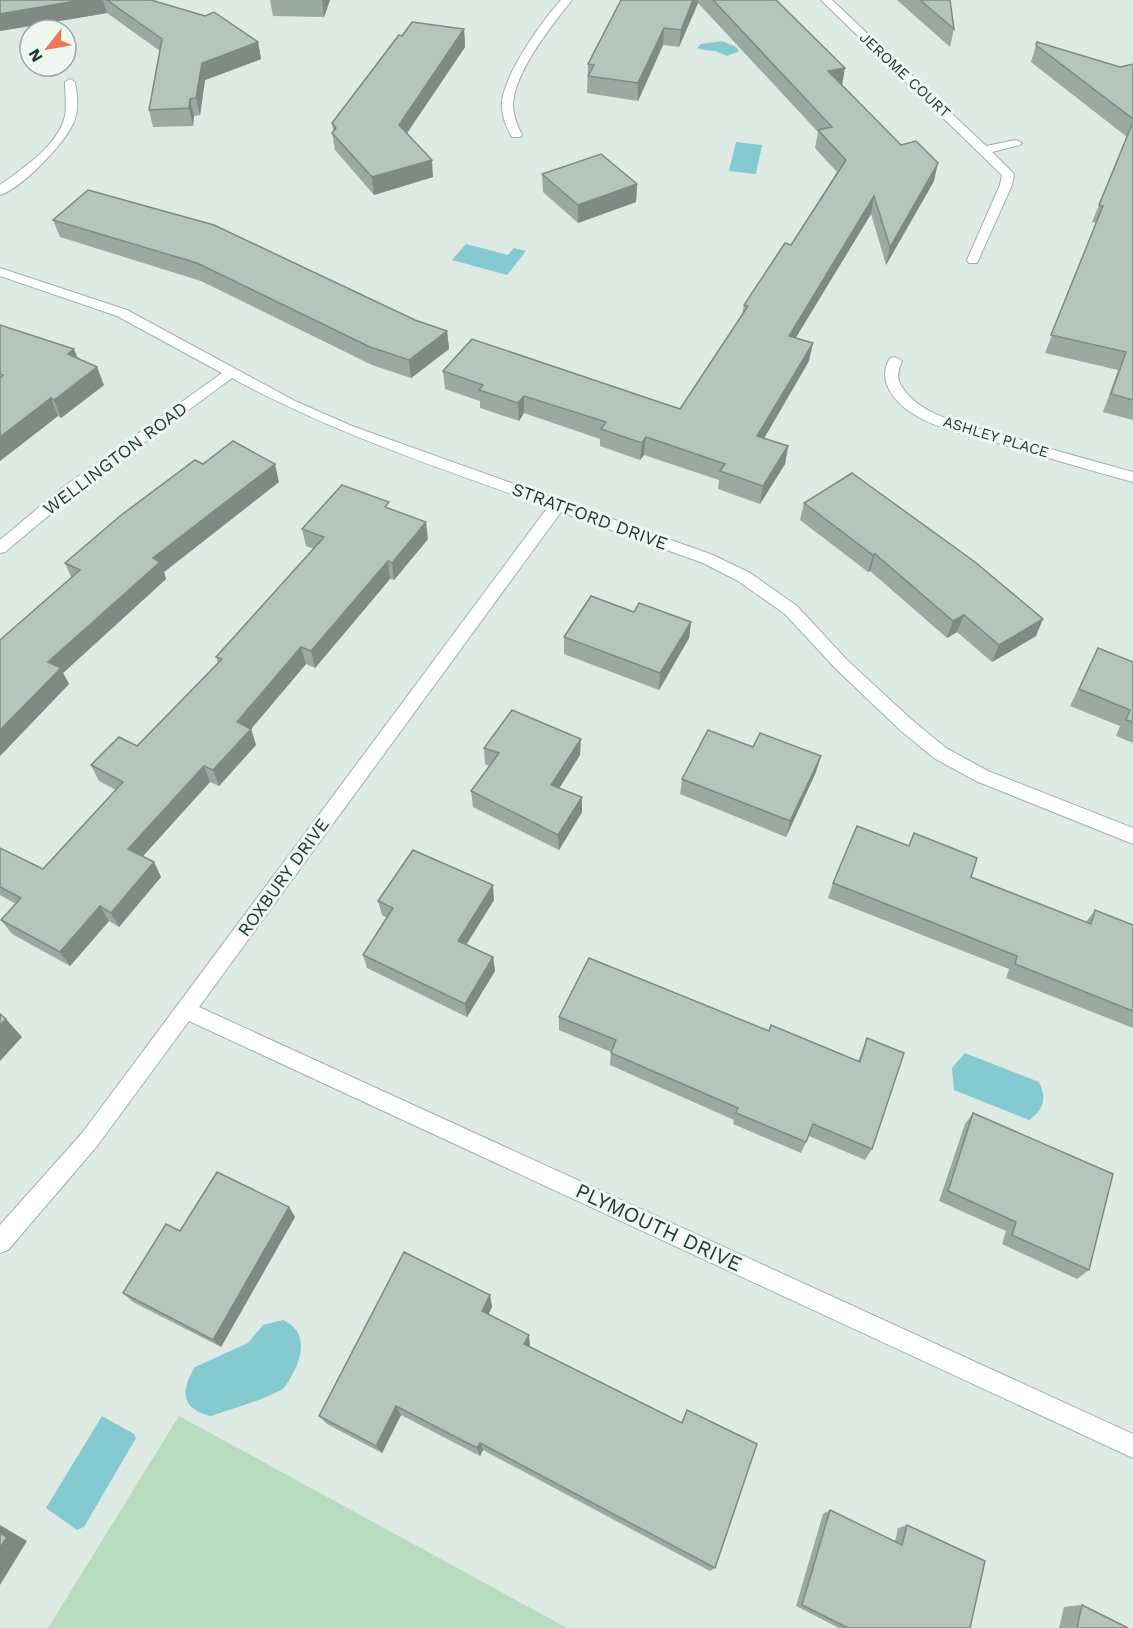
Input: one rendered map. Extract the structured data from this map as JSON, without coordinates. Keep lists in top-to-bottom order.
{
  "streets": {
    "street": [
      "JEROME COURT",
      "ASHLEY PLACE",
      "WELLINGTON ROAD",
      "STRATFORD DRIVE",
      "ROXBURY DRIVE",
      "PLYMOUTH DRIVE"
    ]
  },
  "crossings": [
    ["WELLINGTON ROAD", "STRATFORD DRIVE"],
    ["STRATFORD DRIVE", "ROXBURY DRIVE"],
    ["ROXBURY DRIVE", "PLYMOUTH DRIVE"]
  ],
  "north": "bottom left"
}
